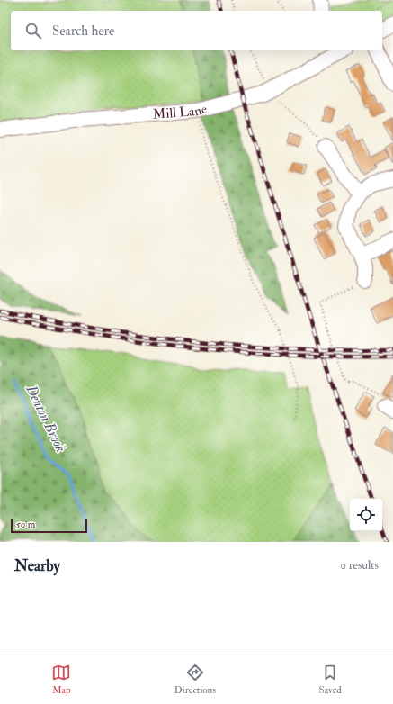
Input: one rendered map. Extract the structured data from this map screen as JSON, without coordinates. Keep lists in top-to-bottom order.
{
  "streets": {
    "street": ["Mill Lane"]
  },
  "water": ["Denton Brook"],
  "scale_bar": "50 m",
  "page": {
    "search": "Search here",
    "scale": "50 m",
    "heading": ["Nearby", "0 results"],
    "nav": ["Map", "Directions", "Saved"]
  }
}
